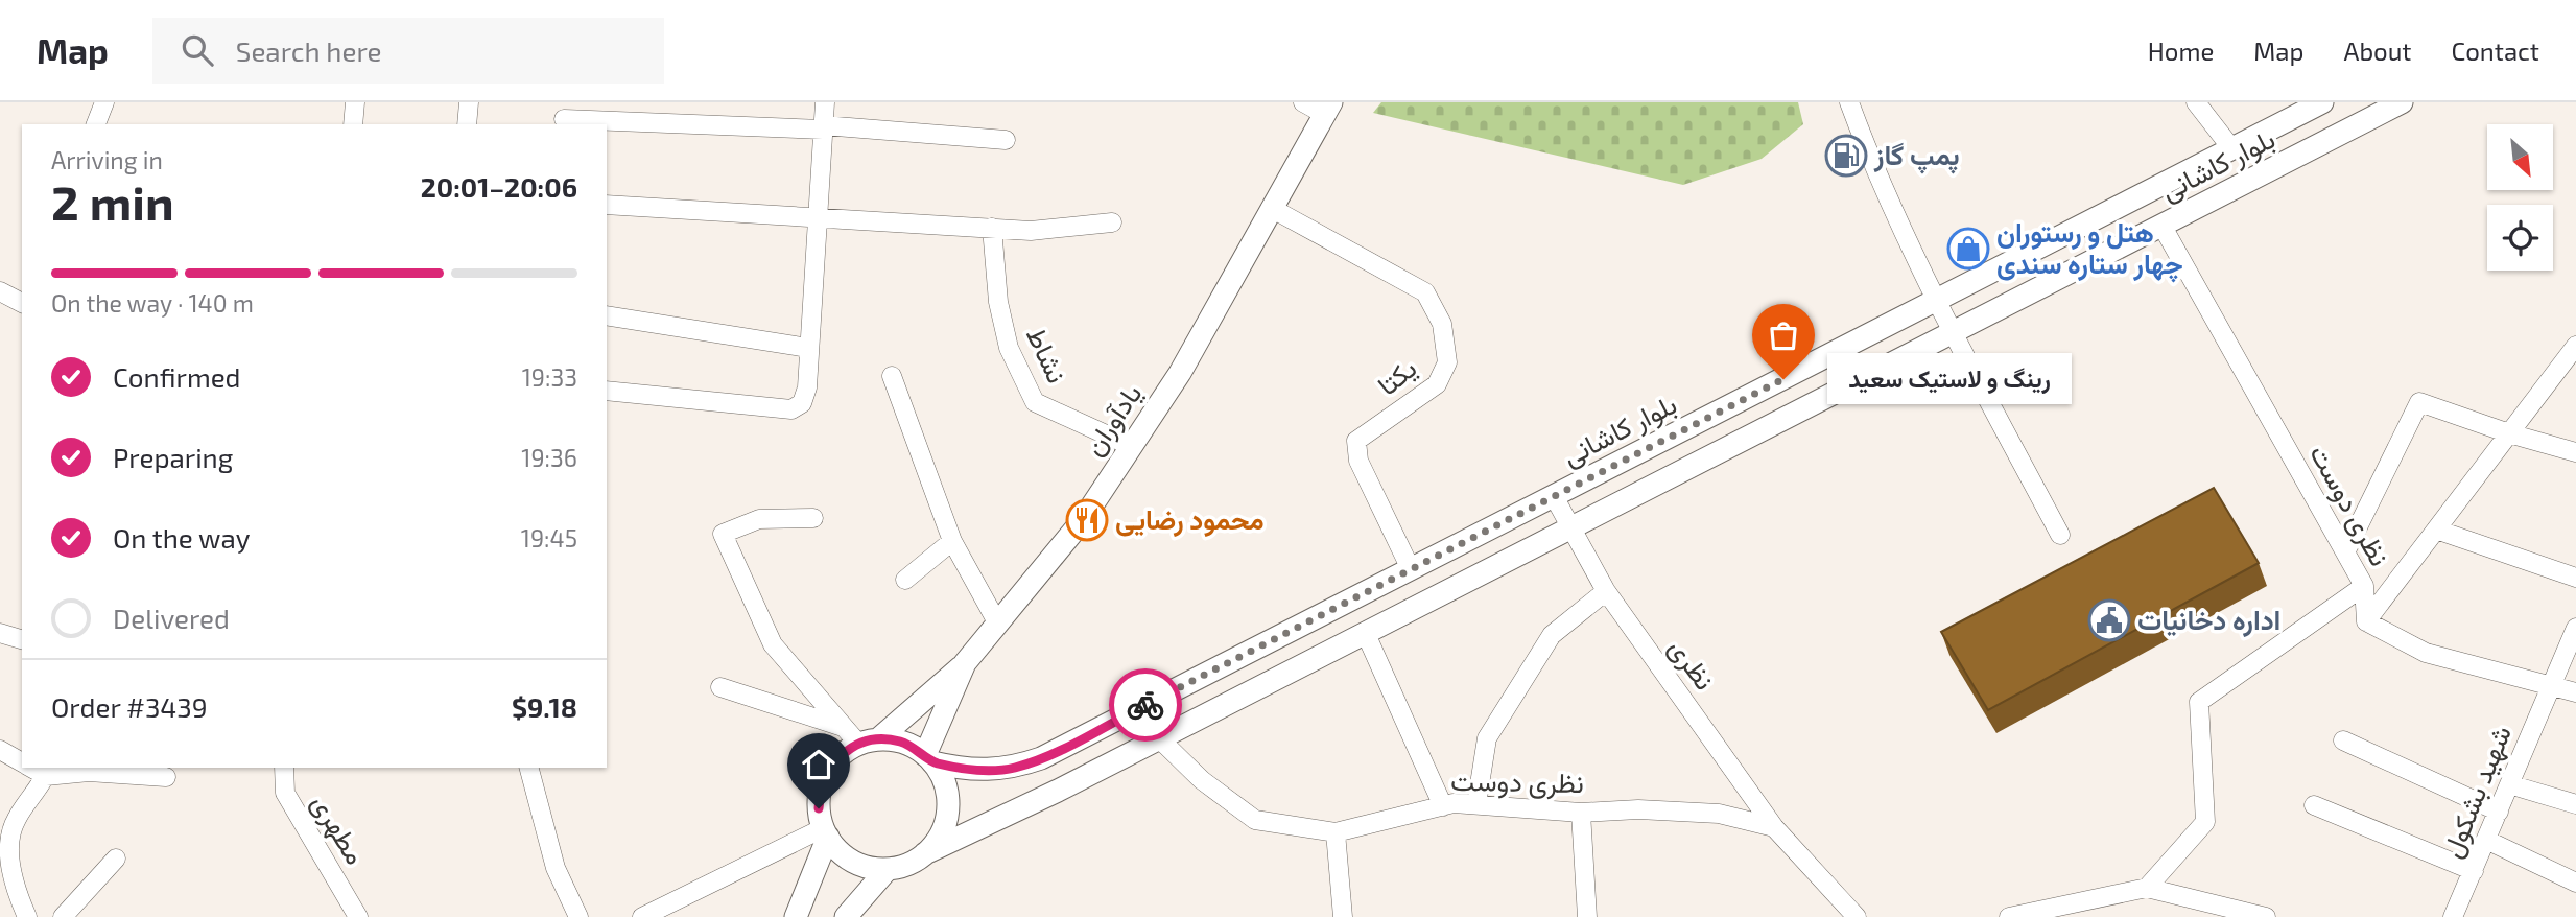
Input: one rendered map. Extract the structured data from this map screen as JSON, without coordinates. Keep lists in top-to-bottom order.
{
  "streets": {
    "main road": ["بلوار کاشانی", "یادآوران"],
    "street": [
      "نشاط",
      "یکتا",
      "نظری دوست",
      "نظری",
      "شهید بشکول",
      "مطهری"
    ]
  },
  "crossings": [
    ["بلوار کاشانی", "یکتا"],
    ["بلوار کاشانی", "یادآوران"],
    ["بلوار کاشانی", "نظری دوست"],
    ["بلوار کاشانی", "نظری"],
    ["نشاط", "یادآوران"],
    ["یکتا", "یادآوران"],
    ["نظری دوست", "نظری"]
  ],
  "places": {
    "fuel station": ["پمپ گاز"],
    "shop": ["هتل و رستوران چهار ستاره سندی"],
    "other": ["رینگ و لاستیک سعید"],
    "restaurant": ["محمود رضایی"],
    "public building": ["اداره دخانیات"]
  },
  "north": "bottom right",
  "page": {
    "header": "Map",
    "search": "Search here",
    "nav": [
      "Home",
      "Map",
      "About",
      "Contact"
    ],
    "heading": ["2 min", "Arriving in", "20:01–20:06"],
    "panel": ["Order #3439", "$9.18"],
    "bar": "On the way · 140 m",
    "list": [
      ["Confirmed", "19:33"],
      ["Preparing", "19:36"],
      ["On the way", "19:45"],
      "Delivered"
    ],
    "bubble": "رینگ و لاستیک سعید"
  }
}
